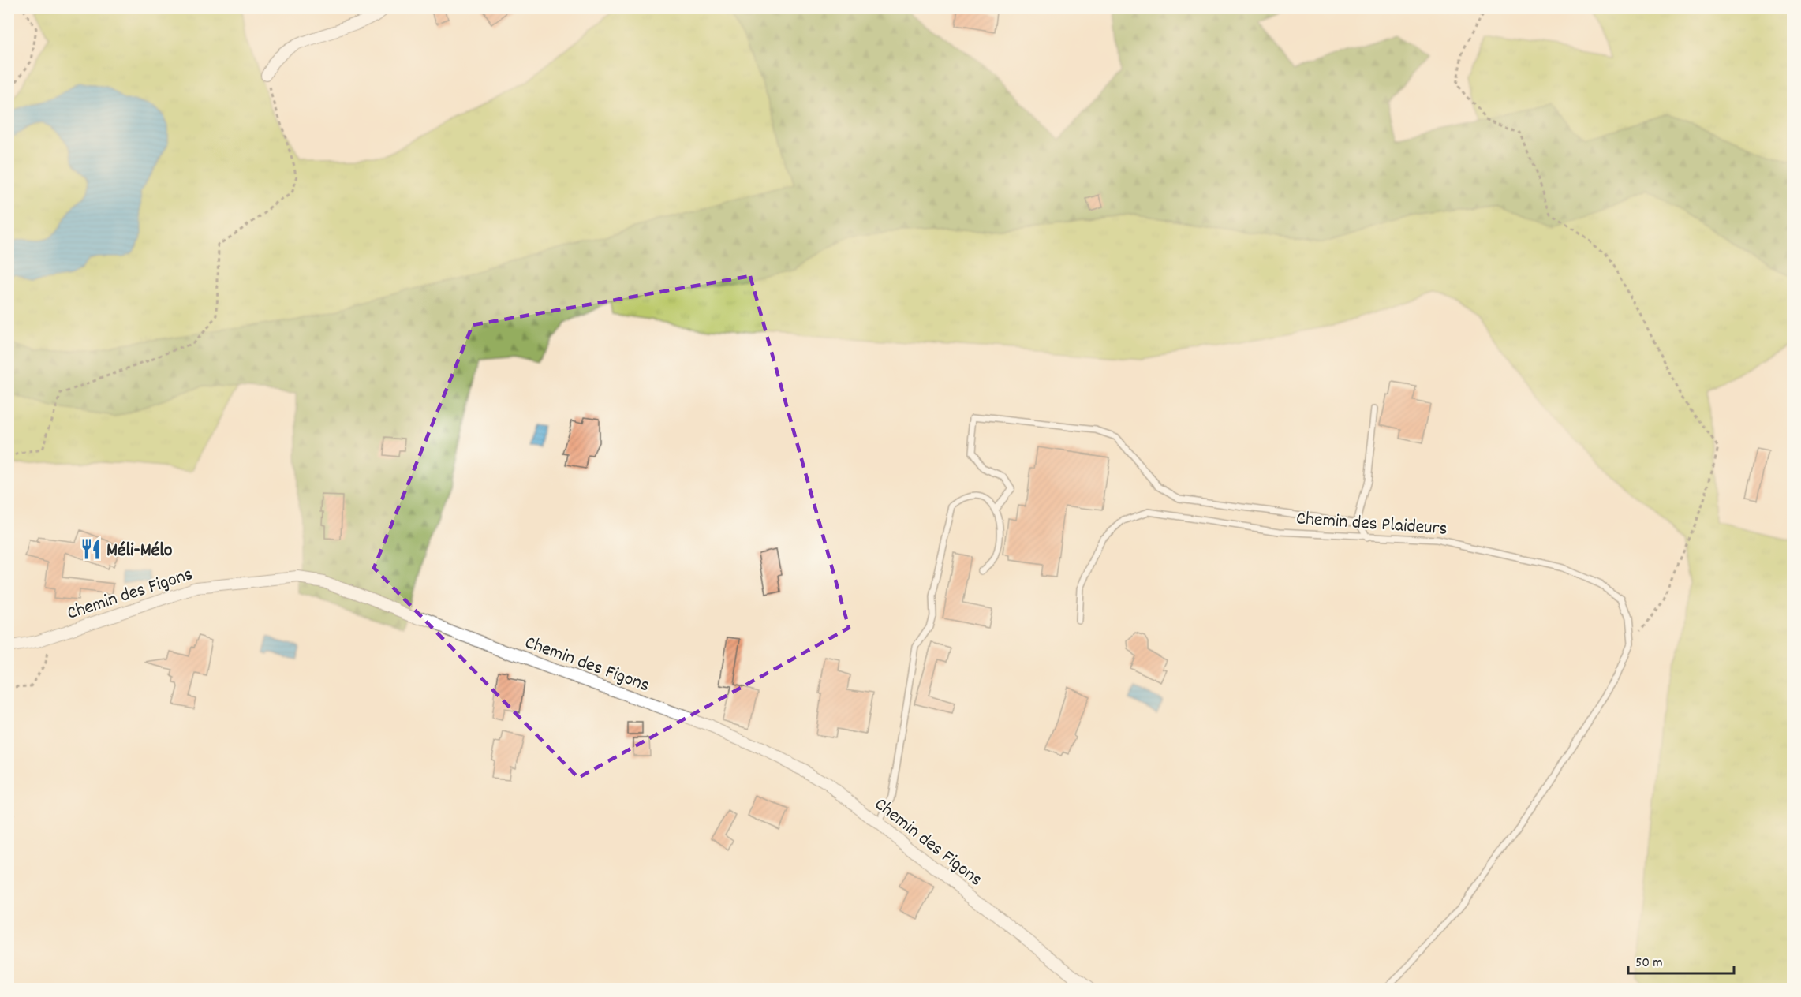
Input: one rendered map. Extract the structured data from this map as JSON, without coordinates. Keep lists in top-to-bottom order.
{
  "streets": {
    "street": ["Chemin des Figons"],
    "lane": ["Chemin des Plaideurs"]
  },
  "places": {
    "restaurant": ["Méli-Mélo"]
  },
  "scale_bar": "50 m"
}
